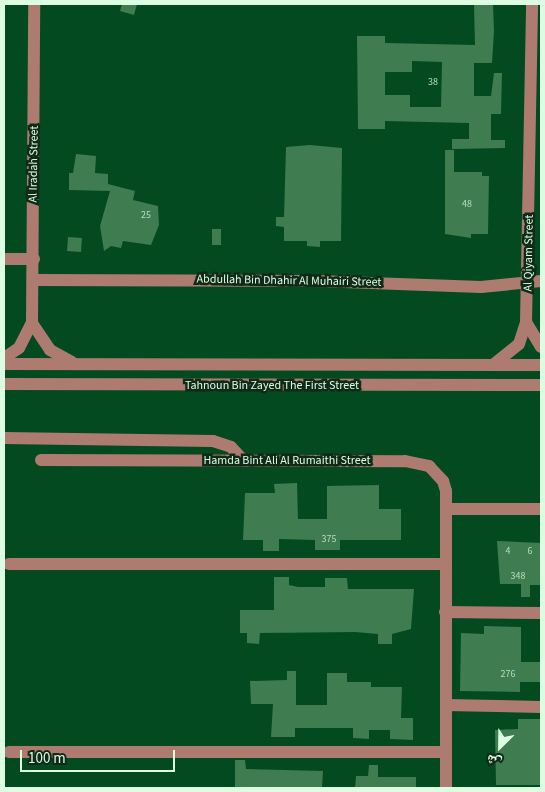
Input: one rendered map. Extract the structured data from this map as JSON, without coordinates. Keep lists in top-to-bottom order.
{
  "streets": {
    "street": [
      "Al Iradah Street",
      "Al Qiyam Street",
      "Abdullah Bin Dhahir Al Muhairi Street",
      "Tahnoun Bin Zayed The First Street",
      "Hamda Bint Ali Al Rumaithi Street"
    ]
  },
  "crossings": [
    ["Al Iradah Street", "Abdullah Bin Dhahir Al Muhairi Street"],
    ["Al Qiyam Street", "Abdullah Bin Dhahir Al Muhairi Street"],
    ["Al Qiyam Street", "Tahnoun Bin Zayed The First Street"]
  ],
  "house_numbers": [
    "38",
    "48",
    "25",
    "375",
    "4",
    "6",
    "348",
    "276"
  ],
  "scale_bar": "100 m",
  "north": "bottom left"
}
